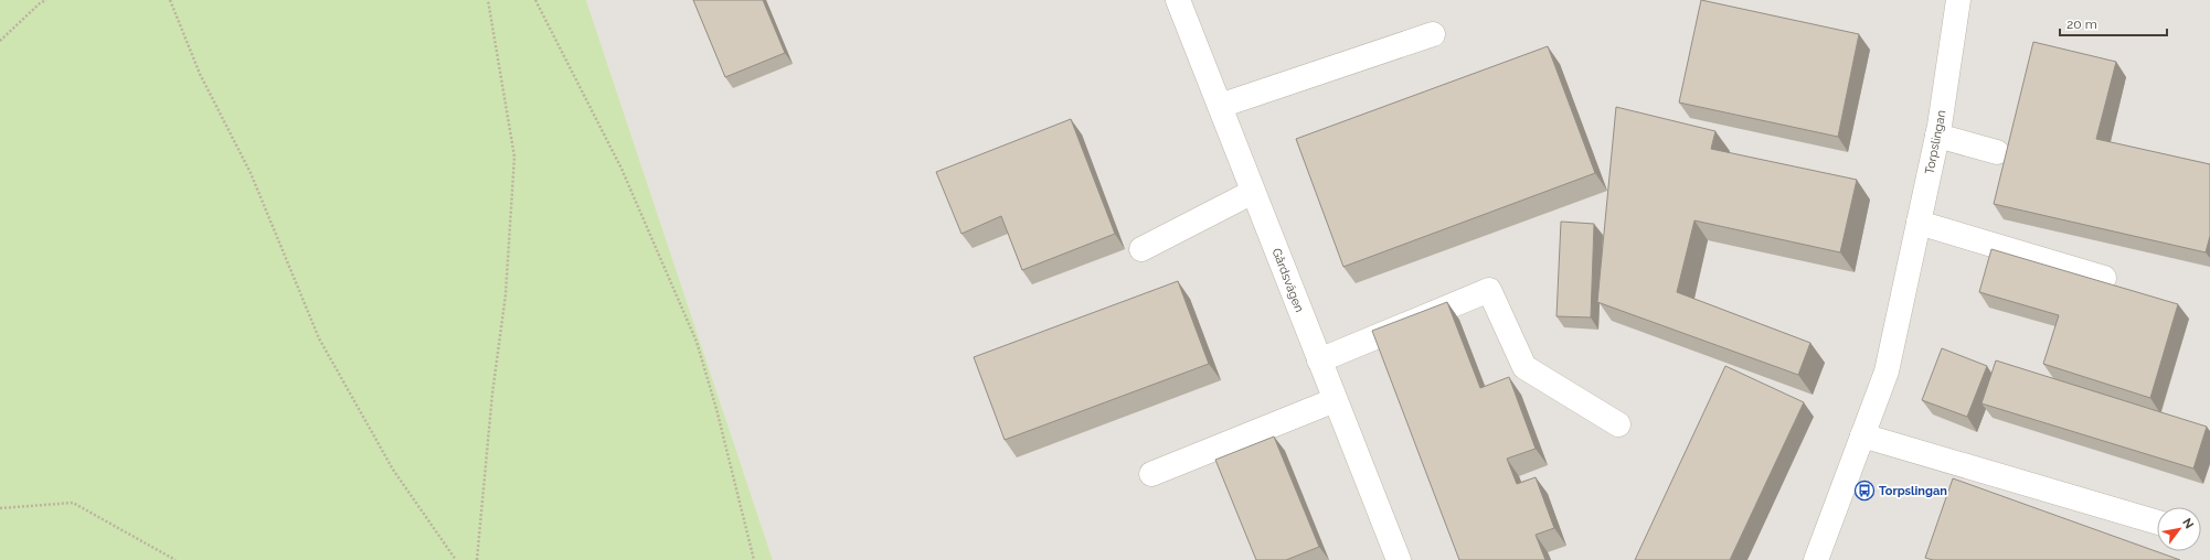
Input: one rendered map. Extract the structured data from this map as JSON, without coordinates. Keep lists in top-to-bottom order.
{
  "streets": {
    "street": ["Torpslingan", "Gårdsvägen"]
  },
  "places": {
    "bus stop": ["Torpslingan"]
  },
  "scale_bar": "20 m",
  "north": "top right"
}
